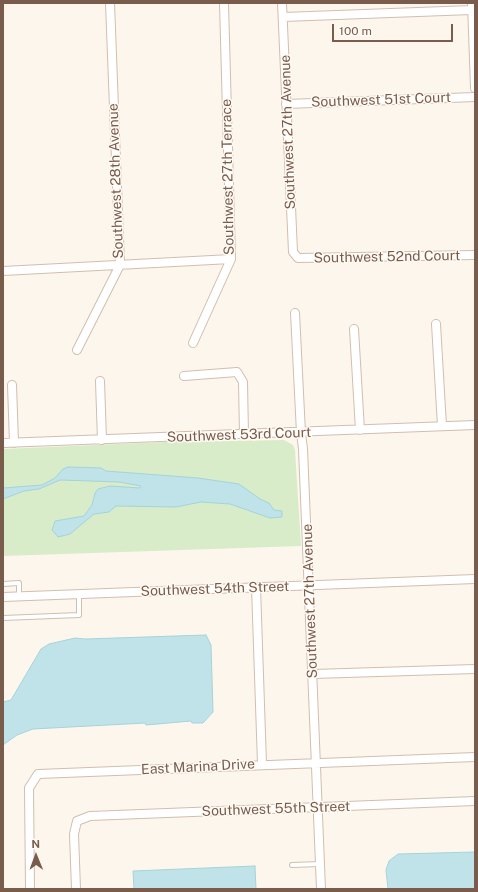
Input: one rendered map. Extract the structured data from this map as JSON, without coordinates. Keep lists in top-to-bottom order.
{
  "streets": {
    "street": [
      "Southwest 51st Court",
      "Southwest 27th Avenue",
      "Southwest 27th Terrace",
      "Southwest 28th Avenue",
      "Southwest 52nd Court",
      "Southwest 53rd Court",
      "Southwest 54th Street",
      "East Marina Drive",
      "Southwest 55th Street"
    ]
  },
  "crossings": [
    ["Southwest 51st Court", "Southwest 27th Avenue"],
    ["Southwest 27th Avenue", "Southwest 52nd Court"],
    ["Southwest 27th Avenue", "Southwest 53rd Court"],
    ["Southwest 27th Avenue", "Southwest 54th Street"],
    ["Southwest 27th Avenue", "East Marina Drive"],
    ["Southwest 27th Avenue", "Southwest 55th Street"]
  ],
  "scale_bar": "100 m",
  "north": "top"
}
